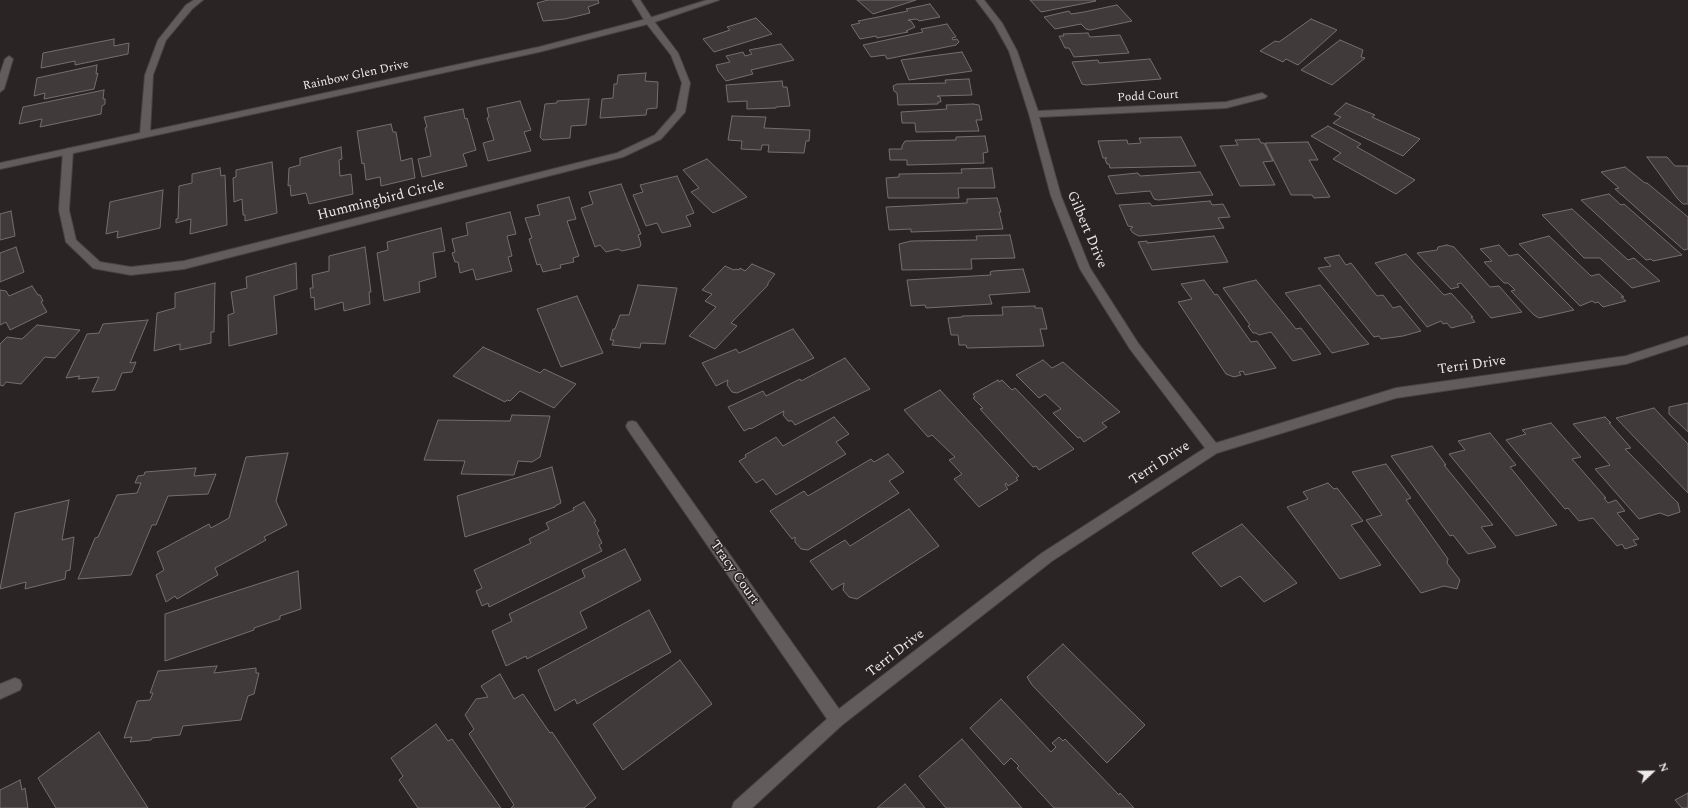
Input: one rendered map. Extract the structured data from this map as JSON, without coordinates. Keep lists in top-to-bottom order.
{
  "streets": {
    "street": [
      "Rainbow Glen Drive",
      "Podd Court",
      "Hummingbird Circle",
      "Gilbert Drive",
      "Terri Drive",
      "Tracy Court"
    ]
  },
  "crossings": [
    ["Rainbow Glen Drive", "Hummingbird Circle"],
    ["Podd Court", "Gilbert Drive"],
    ["Gilbert Drive", "Terri Drive"],
    ["Terri Drive", "Tracy Court"]
  ],
  "north": "right"
}
